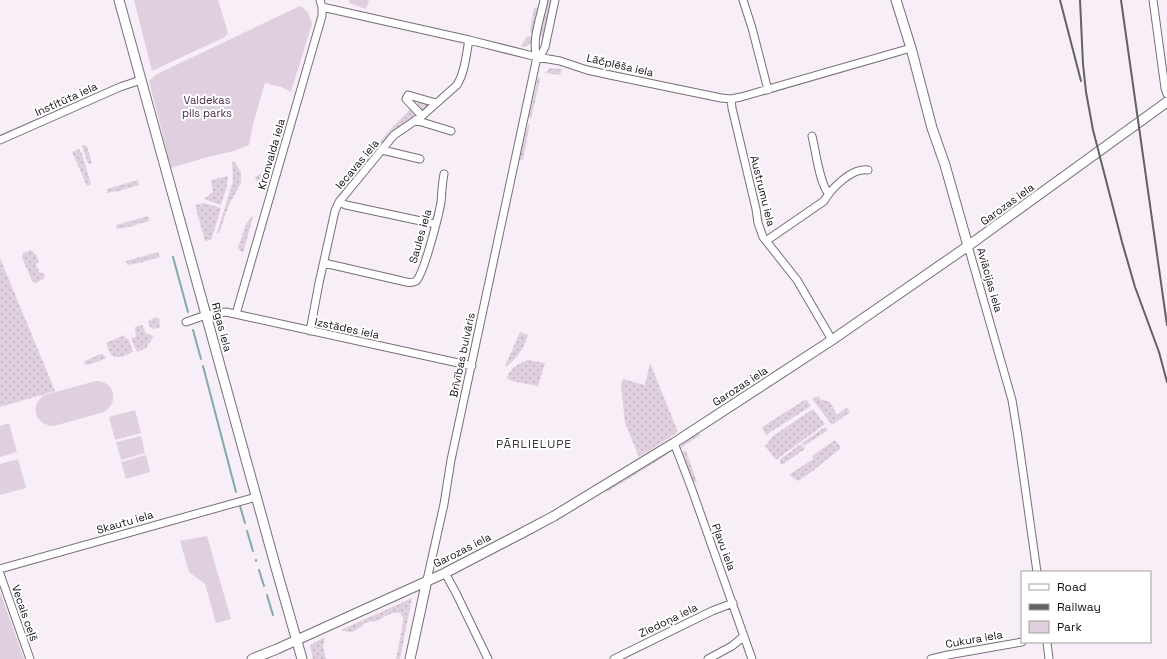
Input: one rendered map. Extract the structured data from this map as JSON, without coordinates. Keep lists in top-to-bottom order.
{
  "streets": {
    "main road": [
      "Garozas iela",
      "Aviācijas iela",
      "Rīgas iela",
      "Brīvības bulvāris"
    ],
    "street": [
      "Lāčplēša iela",
      "Institūta iela",
      "Kronvalda iela",
      "Iecavas iela",
      "Austrumu iela",
      "Saules iela",
      "Izstādes iela",
      "Skautu iela",
      "Pļavu iela",
      "Vecais ceļš",
      "Ziedoņa iela",
      "Cukura iela"
    ]
  },
  "crossings": [
    ["Lāčplēša iela", "Kronvalda iela"],
    ["Lāčplēša iela", "Iecavas iela"],
    ["Lāčplēša iela", "Austrumu iela"],
    ["Lāčplēša iela", "Aviācijas iela"],
    ["Lāčplēša iela", "Brīvības bulvāris"],
    ["Institūta iela", "Rīgas iela"],
    ["Kronvalda iela", "Izstādes iela"],
    ["Iecavas iela", "Saules iela"],
    ["Iecavas iela", "Izstādes iela"],
    ["Austrumu iela", "Garozas iela"],
    ["Garozas iela", "Aviācijas iela"],
    ["Garozas iela", "Rīgas iela"],
    ["Garozas iela", "Brīvības bulvāris"],
    ["Garozas iela", "Pļavu iela"],
    ["Rīgas iela", "Izstādes iela"],
    ["Rīgas iela", "Skautu iela"],
    ["Izstādes iela", "Brīvības bulvāris"],
    ["Pļavu iela", "Ziedoņa iela"]
  ],
  "districts": ["PĀRLIELUPE"],
  "parks": ["Valdekas pils parks"],
  "legend": ["Road", "Railway", "Park"]
}
